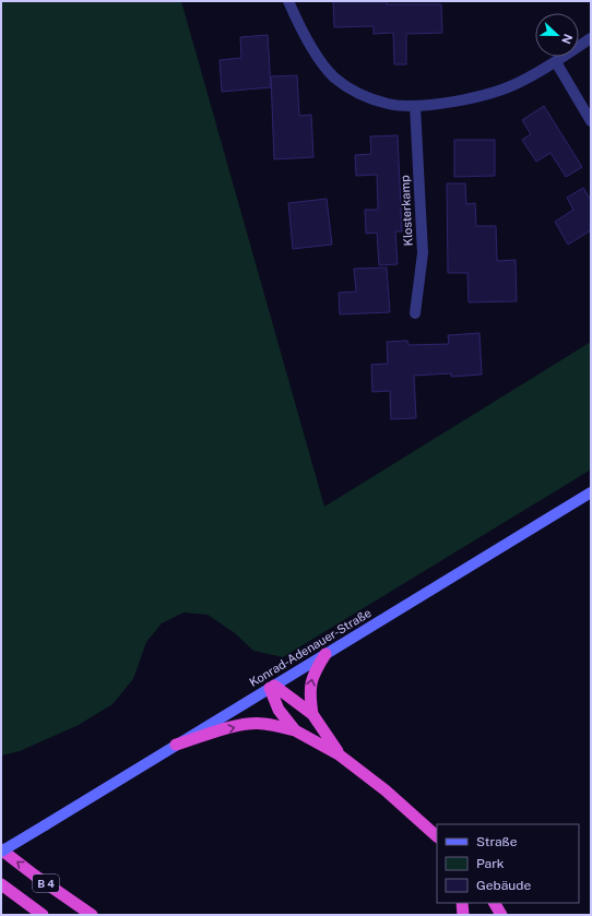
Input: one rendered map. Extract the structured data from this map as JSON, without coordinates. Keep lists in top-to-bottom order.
{
  "streets": {
    "highway": ["B 4"],
    "main road": ["Konrad-Adenauer-Straße"],
    "street": ["Klosterkamp"]
  },
  "crossings": [
    ["Konrad-Adenauer-Straße", "B 4"]
  ],
  "legend": ["Straße", "Park", "Gebäude"],
  "north": "right"
}
